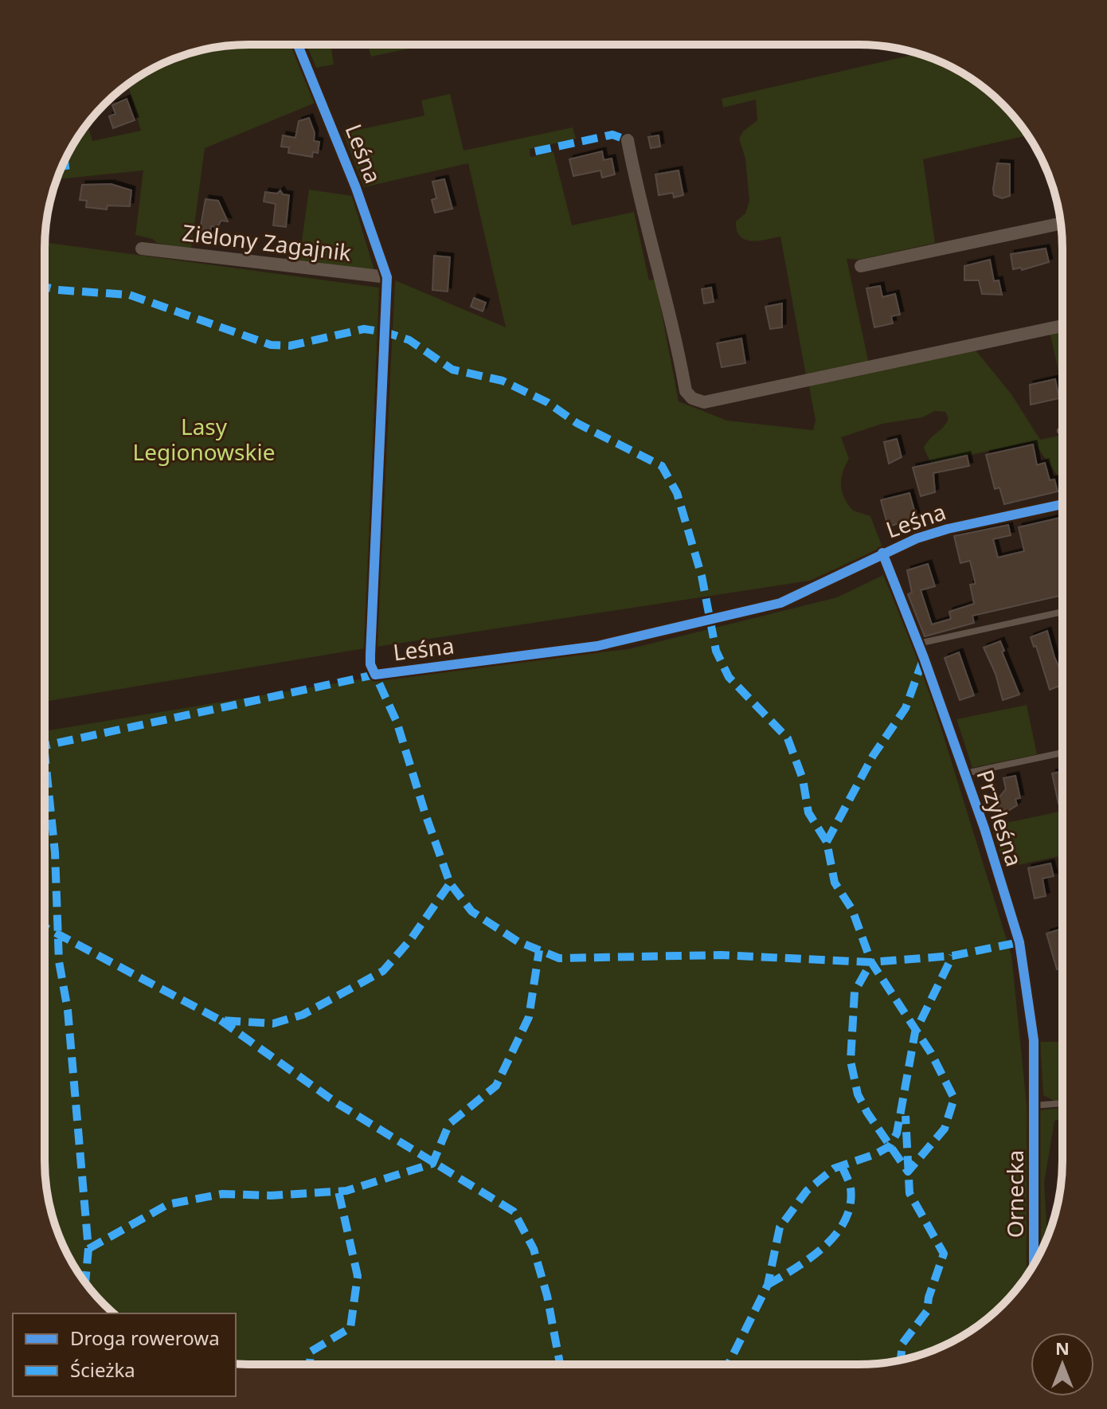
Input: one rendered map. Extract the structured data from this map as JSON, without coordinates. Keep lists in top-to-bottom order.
{
  "streets": {
    "street": [
      "Leśna",
      "Zielony Zagajnik",
      "Przyleśna",
      "Ornecka"
    ]
  },
  "crossings": [
    ["Leśna", "Zielony Zagajnik"],
    ["Leśna", "Przyleśna"],
    ["Przyleśna", "Ornecka"]
  ],
  "parks": ["Lasy Legionowskie"],
  "legend": ["Droga rowerowa", "Ścieżka"],
  "north": "top"
}
